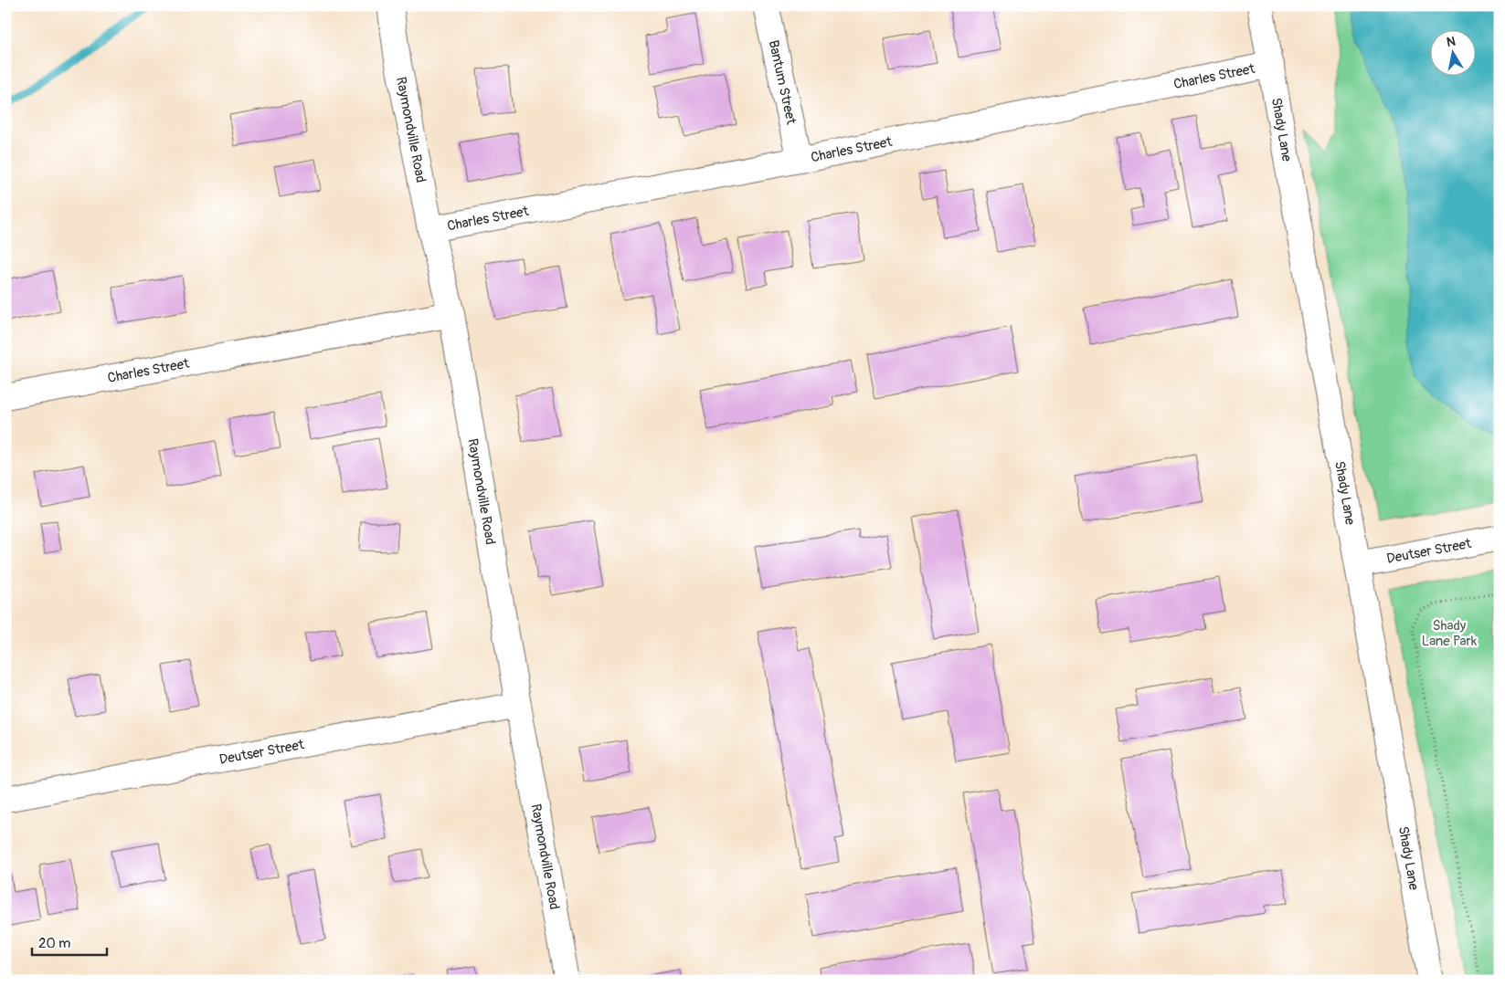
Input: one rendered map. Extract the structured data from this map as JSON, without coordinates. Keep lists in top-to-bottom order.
{
  "streets": {
    "street": [
      "Charles Street",
      "Bantum Street",
      "Shady Lane",
      "Raymondville Road",
      "Deutser Street"
    ]
  },
  "crossings": [
    ["Charles Street", "Bantum Street"],
    ["Charles Street", "Shady Lane"],
    ["Charles Street", "Raymondville Road"],
    ["Shady Lane", "Deutser Street"],
    ["Raymondville Road", "Deutser Street"]
  ],
  "parks": ["Shady Lane Park"],
  "scale_bar": "20 m",
  "north": "top"
}
